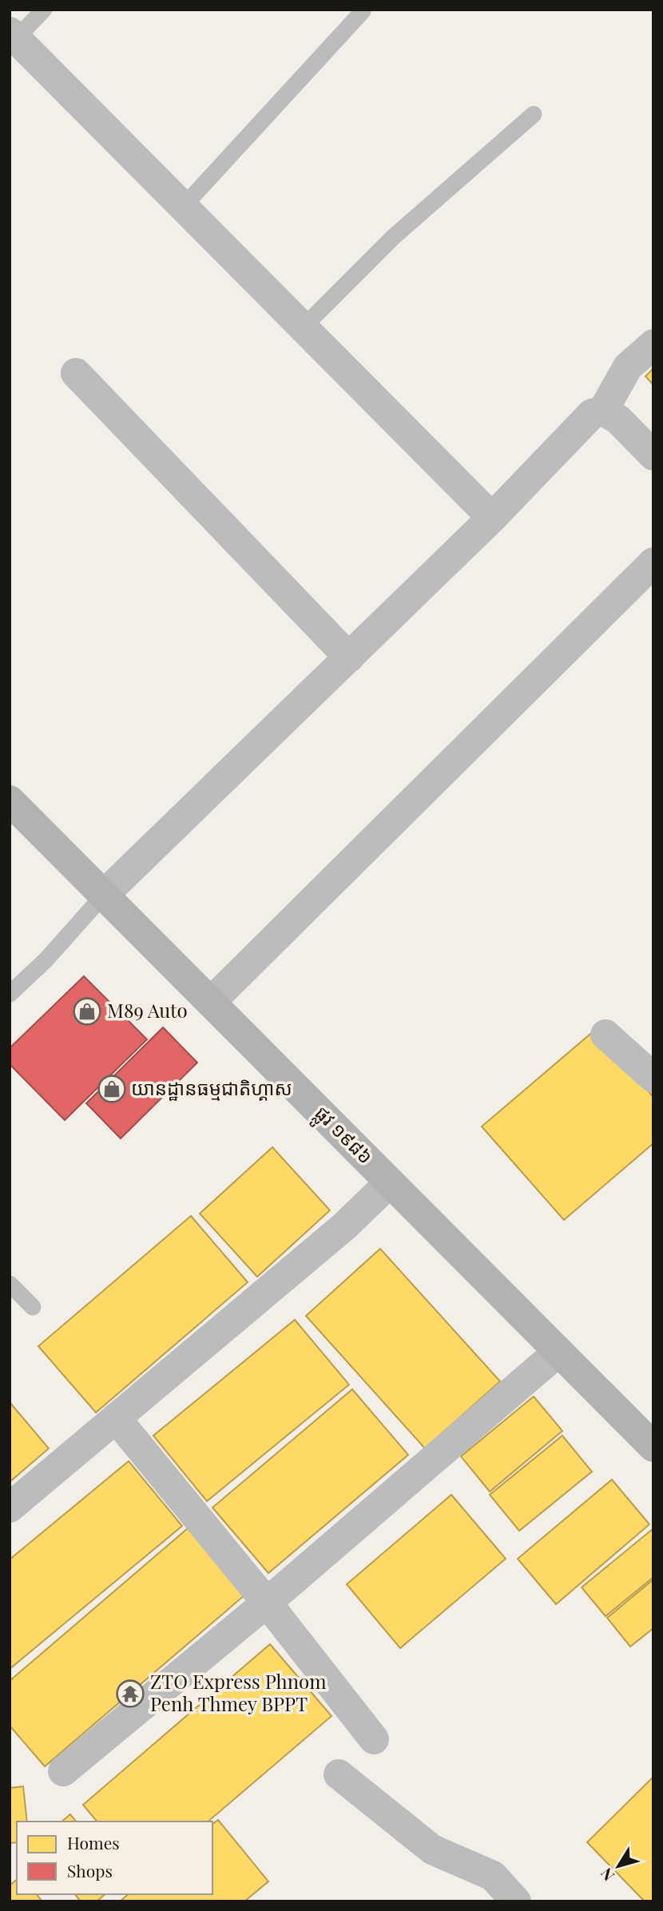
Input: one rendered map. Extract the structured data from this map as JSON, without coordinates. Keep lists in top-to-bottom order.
{
  "streets": {
    "main road": ["ផ្លូវ ១៩៨៦"]
  },
  "places": {
    "shop": ["M89 Auto", "យានដ្ឋានធម្មជាតិហ្គាស"],
    "temple": ["ZTO Express Phnom Penh Thmey BPPT"]
  },
  "legend": ["Homes", "Shops"],
  "north": "bottom left"
}
